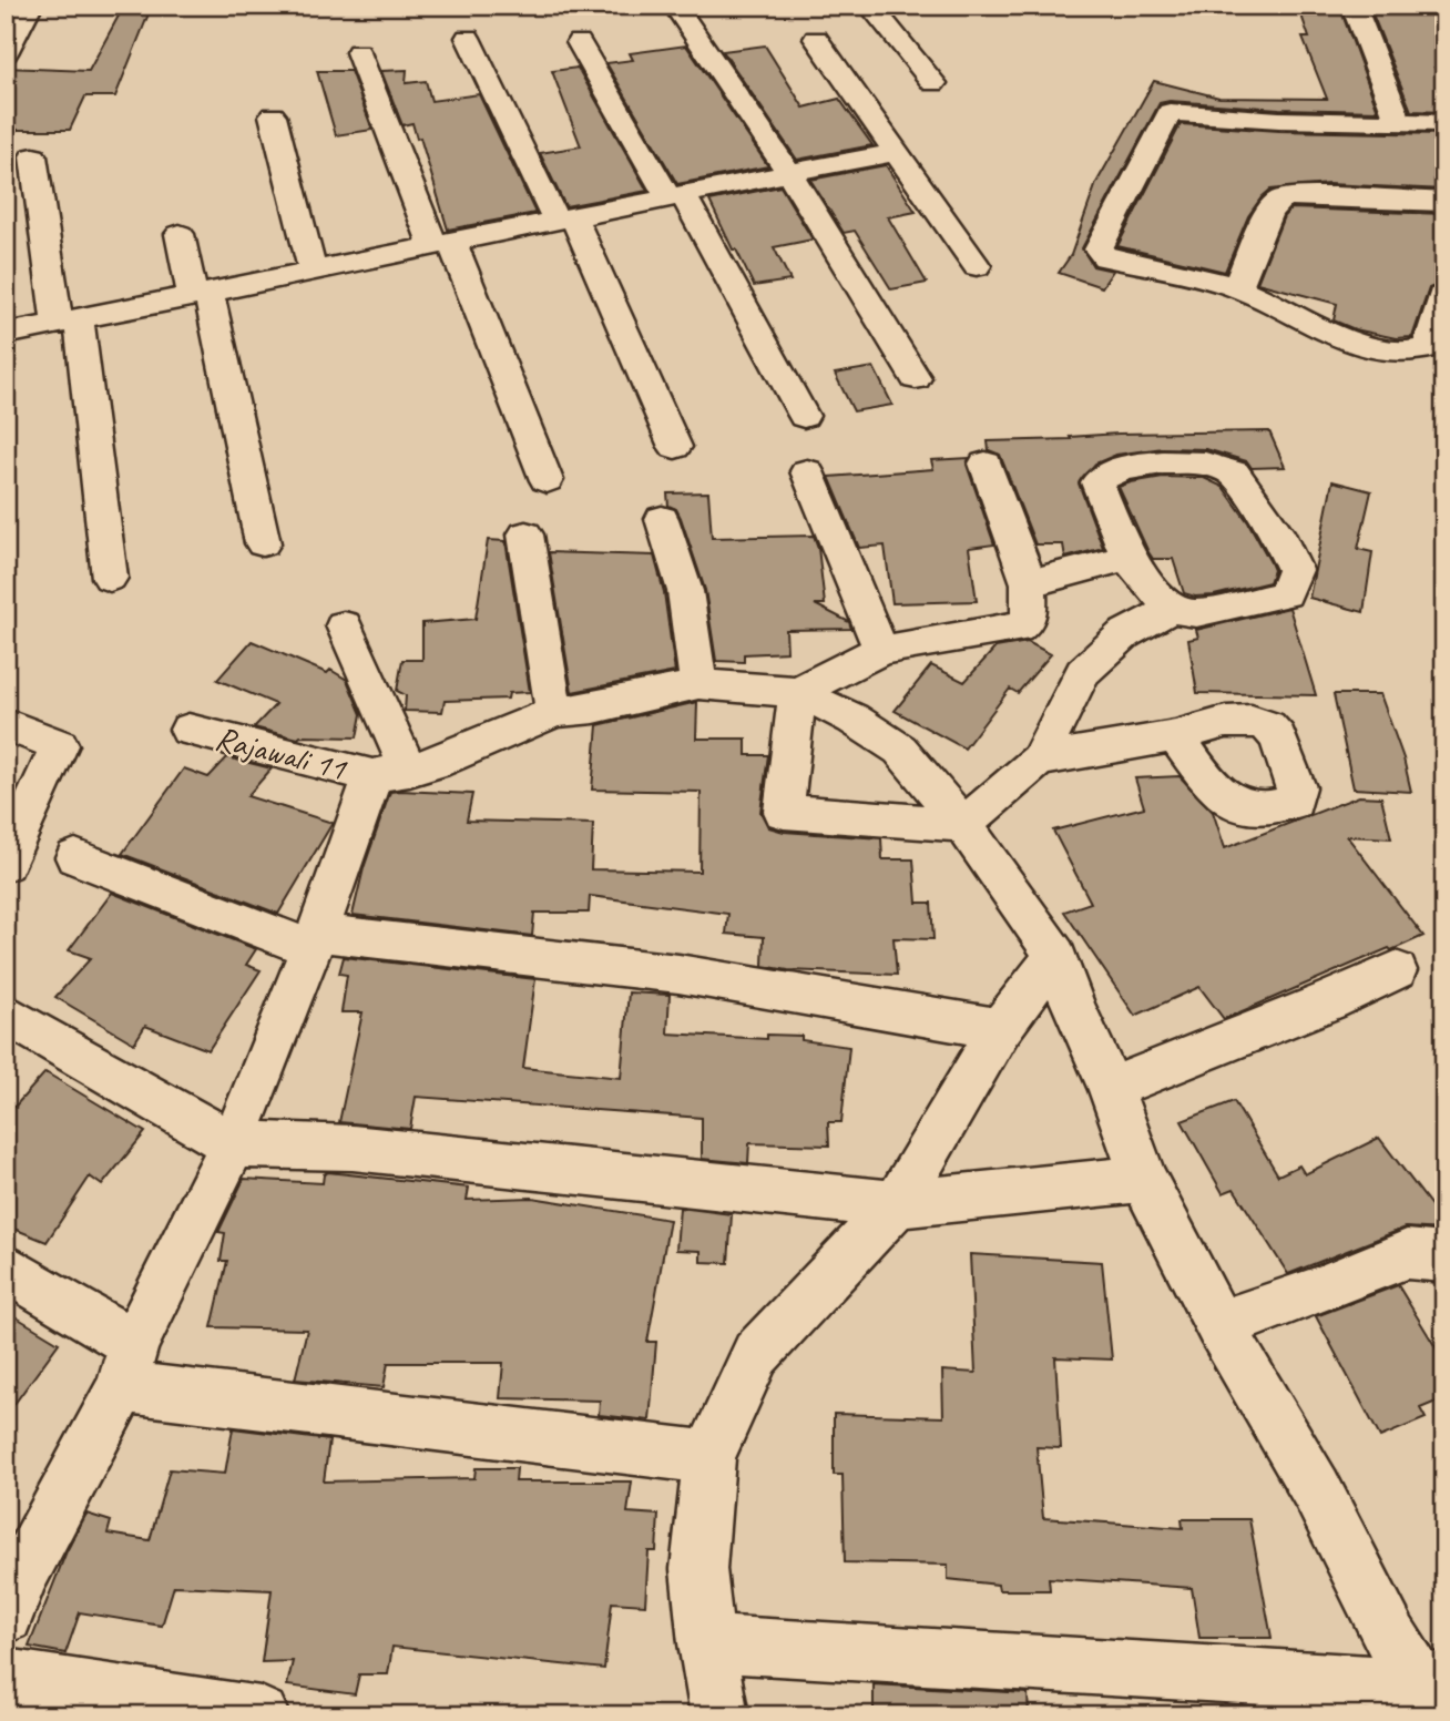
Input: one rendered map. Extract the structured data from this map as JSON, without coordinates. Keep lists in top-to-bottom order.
{
  "streets": {
    "street": ["Rajawali 11"]
  }
}
